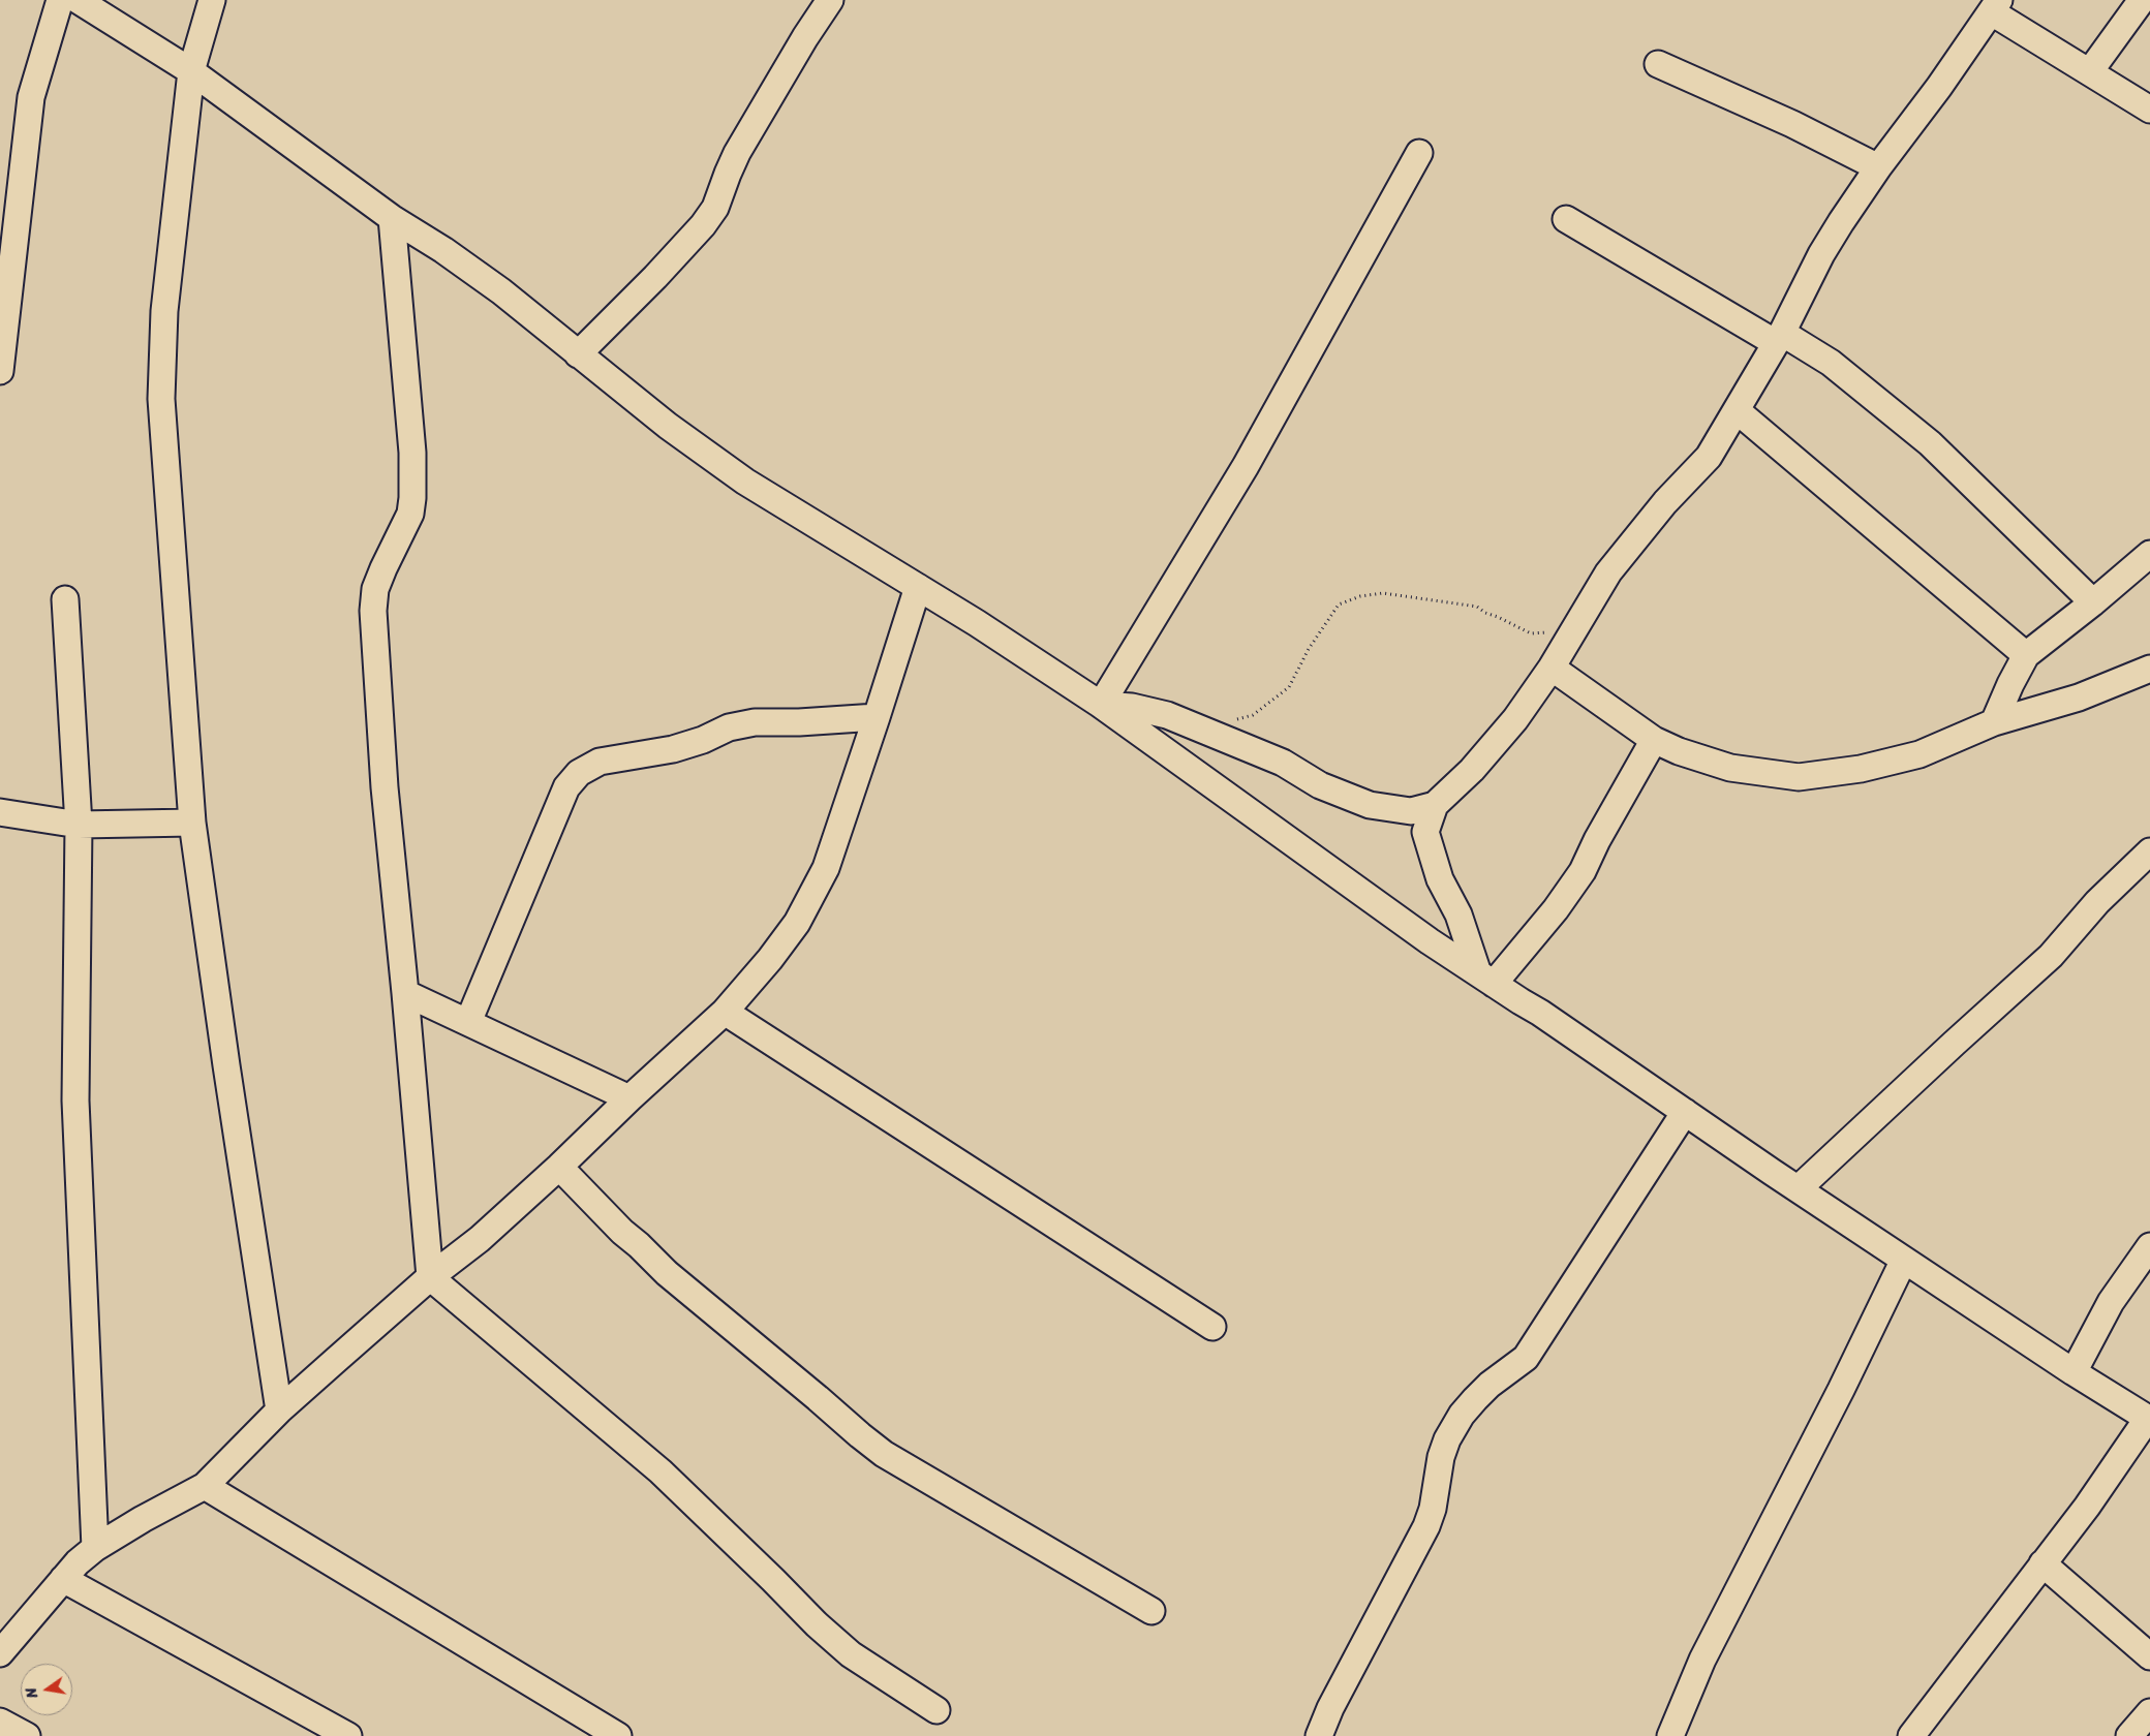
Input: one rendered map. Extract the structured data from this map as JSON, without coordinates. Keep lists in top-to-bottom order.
{
  "north": "left"
}
